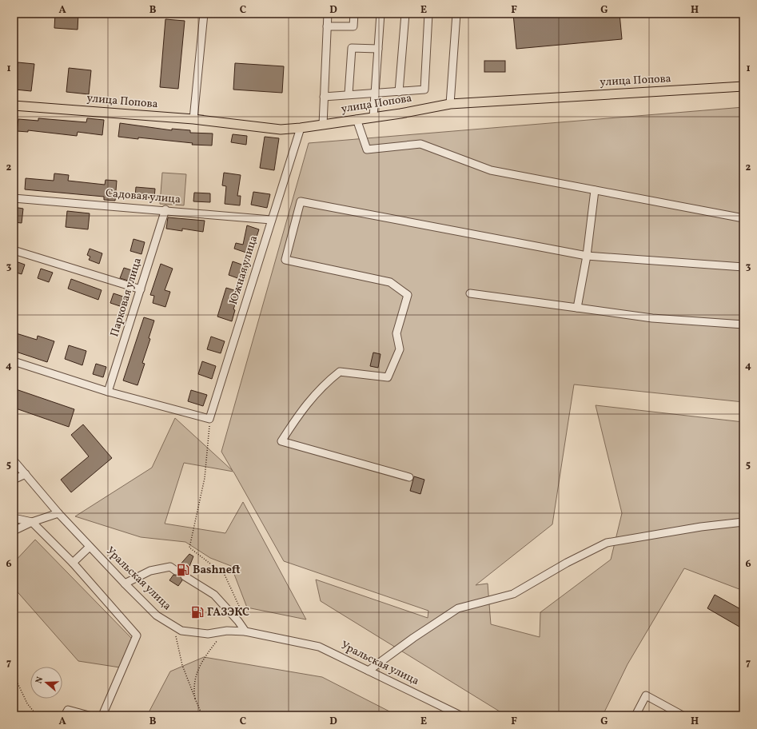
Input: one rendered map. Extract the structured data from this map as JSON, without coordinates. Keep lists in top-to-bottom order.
{
  "streets": {
    "main road": ["улица Попова"],
    "street": [
      "Садовая улица",
      "Южная улица",
      "Парковая улица",
      "Уральская улица"
    ]
  },
  "crossings": [
    ["улица Попова", "Южная улица"],
    ["Садовая улица", "Южная улица"],
    ["Садовая улица", "Парковая улица"]
  ],
  "places": {
    "fuel station": ["Bashneft", "ГАЗЭКС"]
  },
  "north": "left",
  "grid": {
    "columns": [
      "A",
      "B",
      "C",
      "D",
      "E",
      "F",
      "G",
      "H"
    ],
    "rows": [
      "1",
      "2",
      "3",
      "4",
      "5",
      "6",
      "7"
    ]
  }
}
